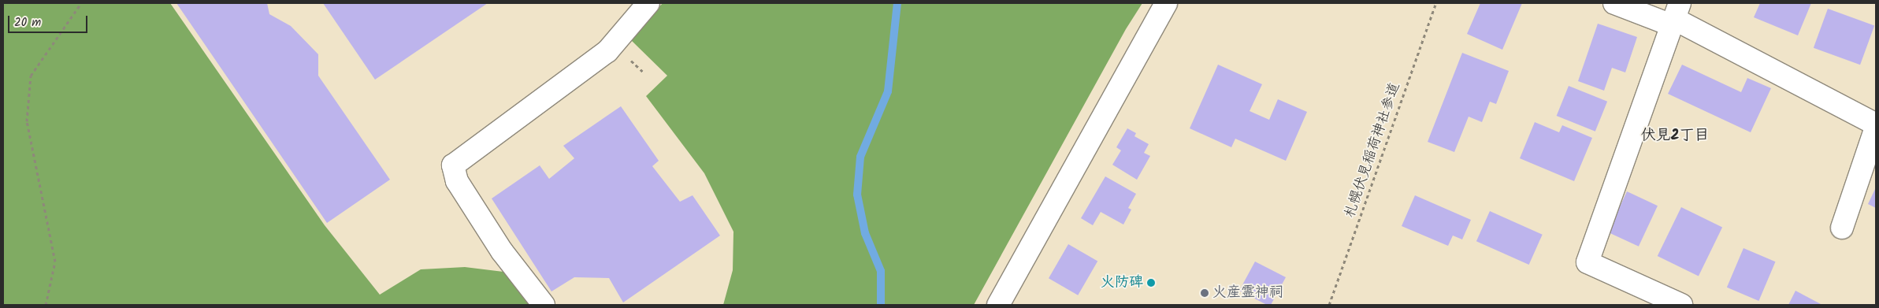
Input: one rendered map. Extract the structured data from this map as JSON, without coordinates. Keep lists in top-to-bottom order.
{
  "streets": {
    "path": ["札幌伏見稲荷神社参道"]
  },
  "districts": ["伏見2丁目"],
  "places": ["火防碑", "火産霊神祠"],
  "scale_bar": "20 m"
}
